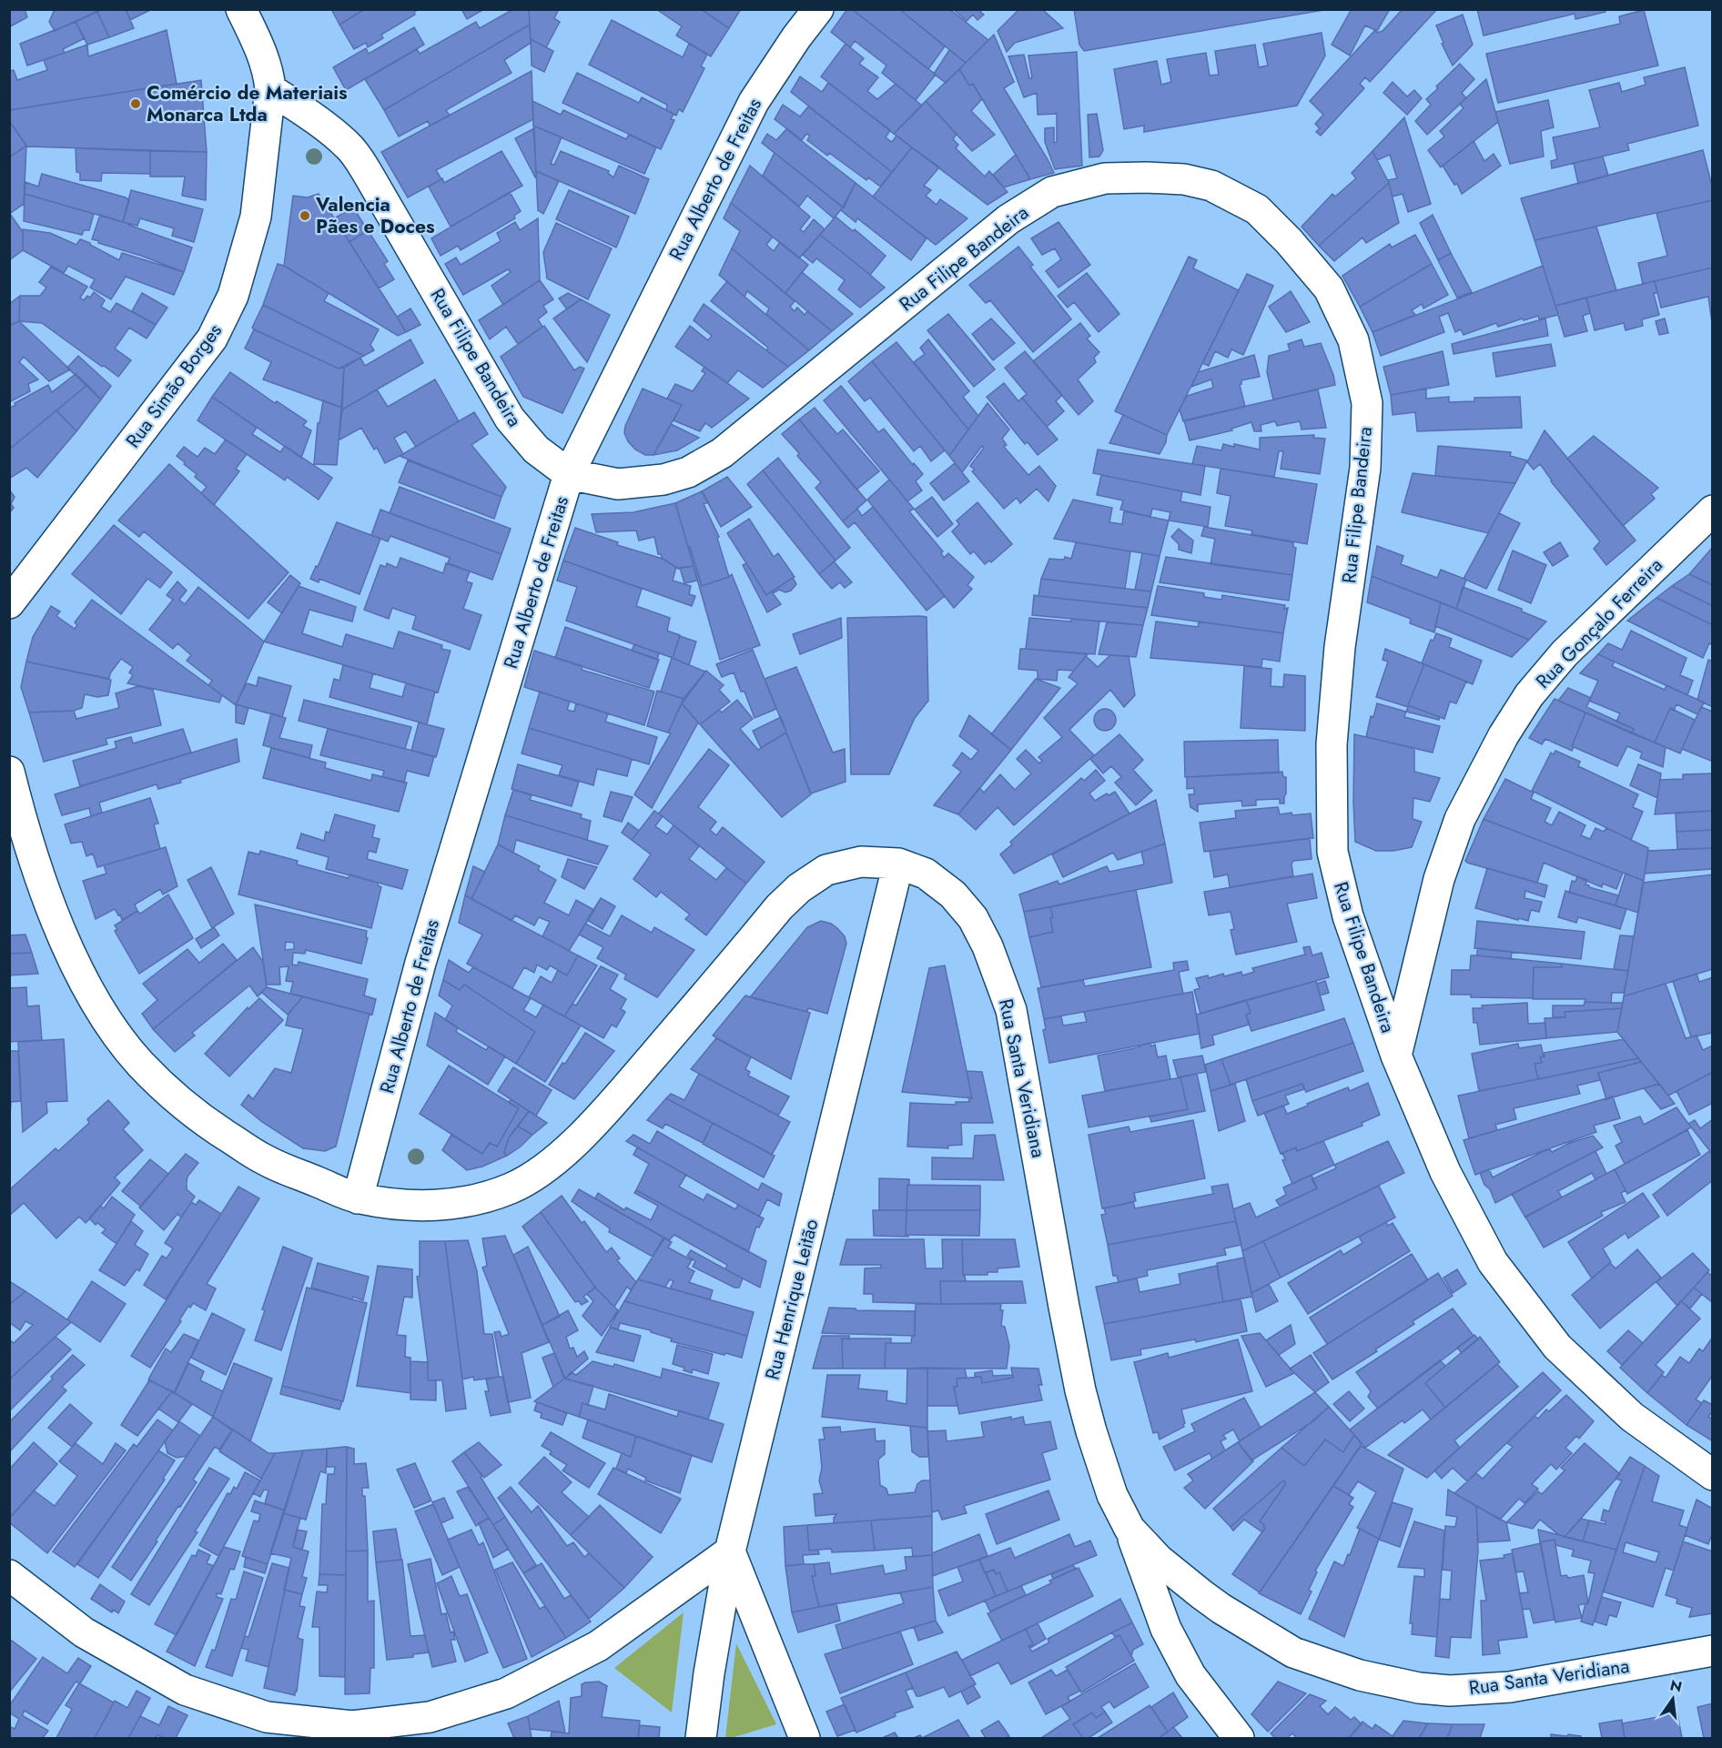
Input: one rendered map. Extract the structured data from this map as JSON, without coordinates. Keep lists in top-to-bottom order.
{
  "streets": {
    "street": [
      "Rua Alberto de Freitas",
      "Rua Filipe Bandeira",
      "Rua Simão Borges",
      "Rua Gonçalo Ferreira",
      "Rua Santa Veridiana",
      "Rua Henrique Leitão"
    ]
  },
  "crossings": [
    ["Rua Alberto de Freitas", "Rua Filipe Bandeira"],
    ["Rua Alberto de Freitas", "Rua Santa Veridiana"],
    ["Rua Filipe Bandeira", "Rua Simão Borges"],
    ["Rua Filipe Bandeira", "Rua Gonçalo Ferreira"],
    ["Rua Santa Veridiana", "Rua Henrique Leitão"]
  ],
  "places": ["Comércio de Materiais Monarca Ltda", "Valencia Pães e Doces"],
  "north": "top"
}
